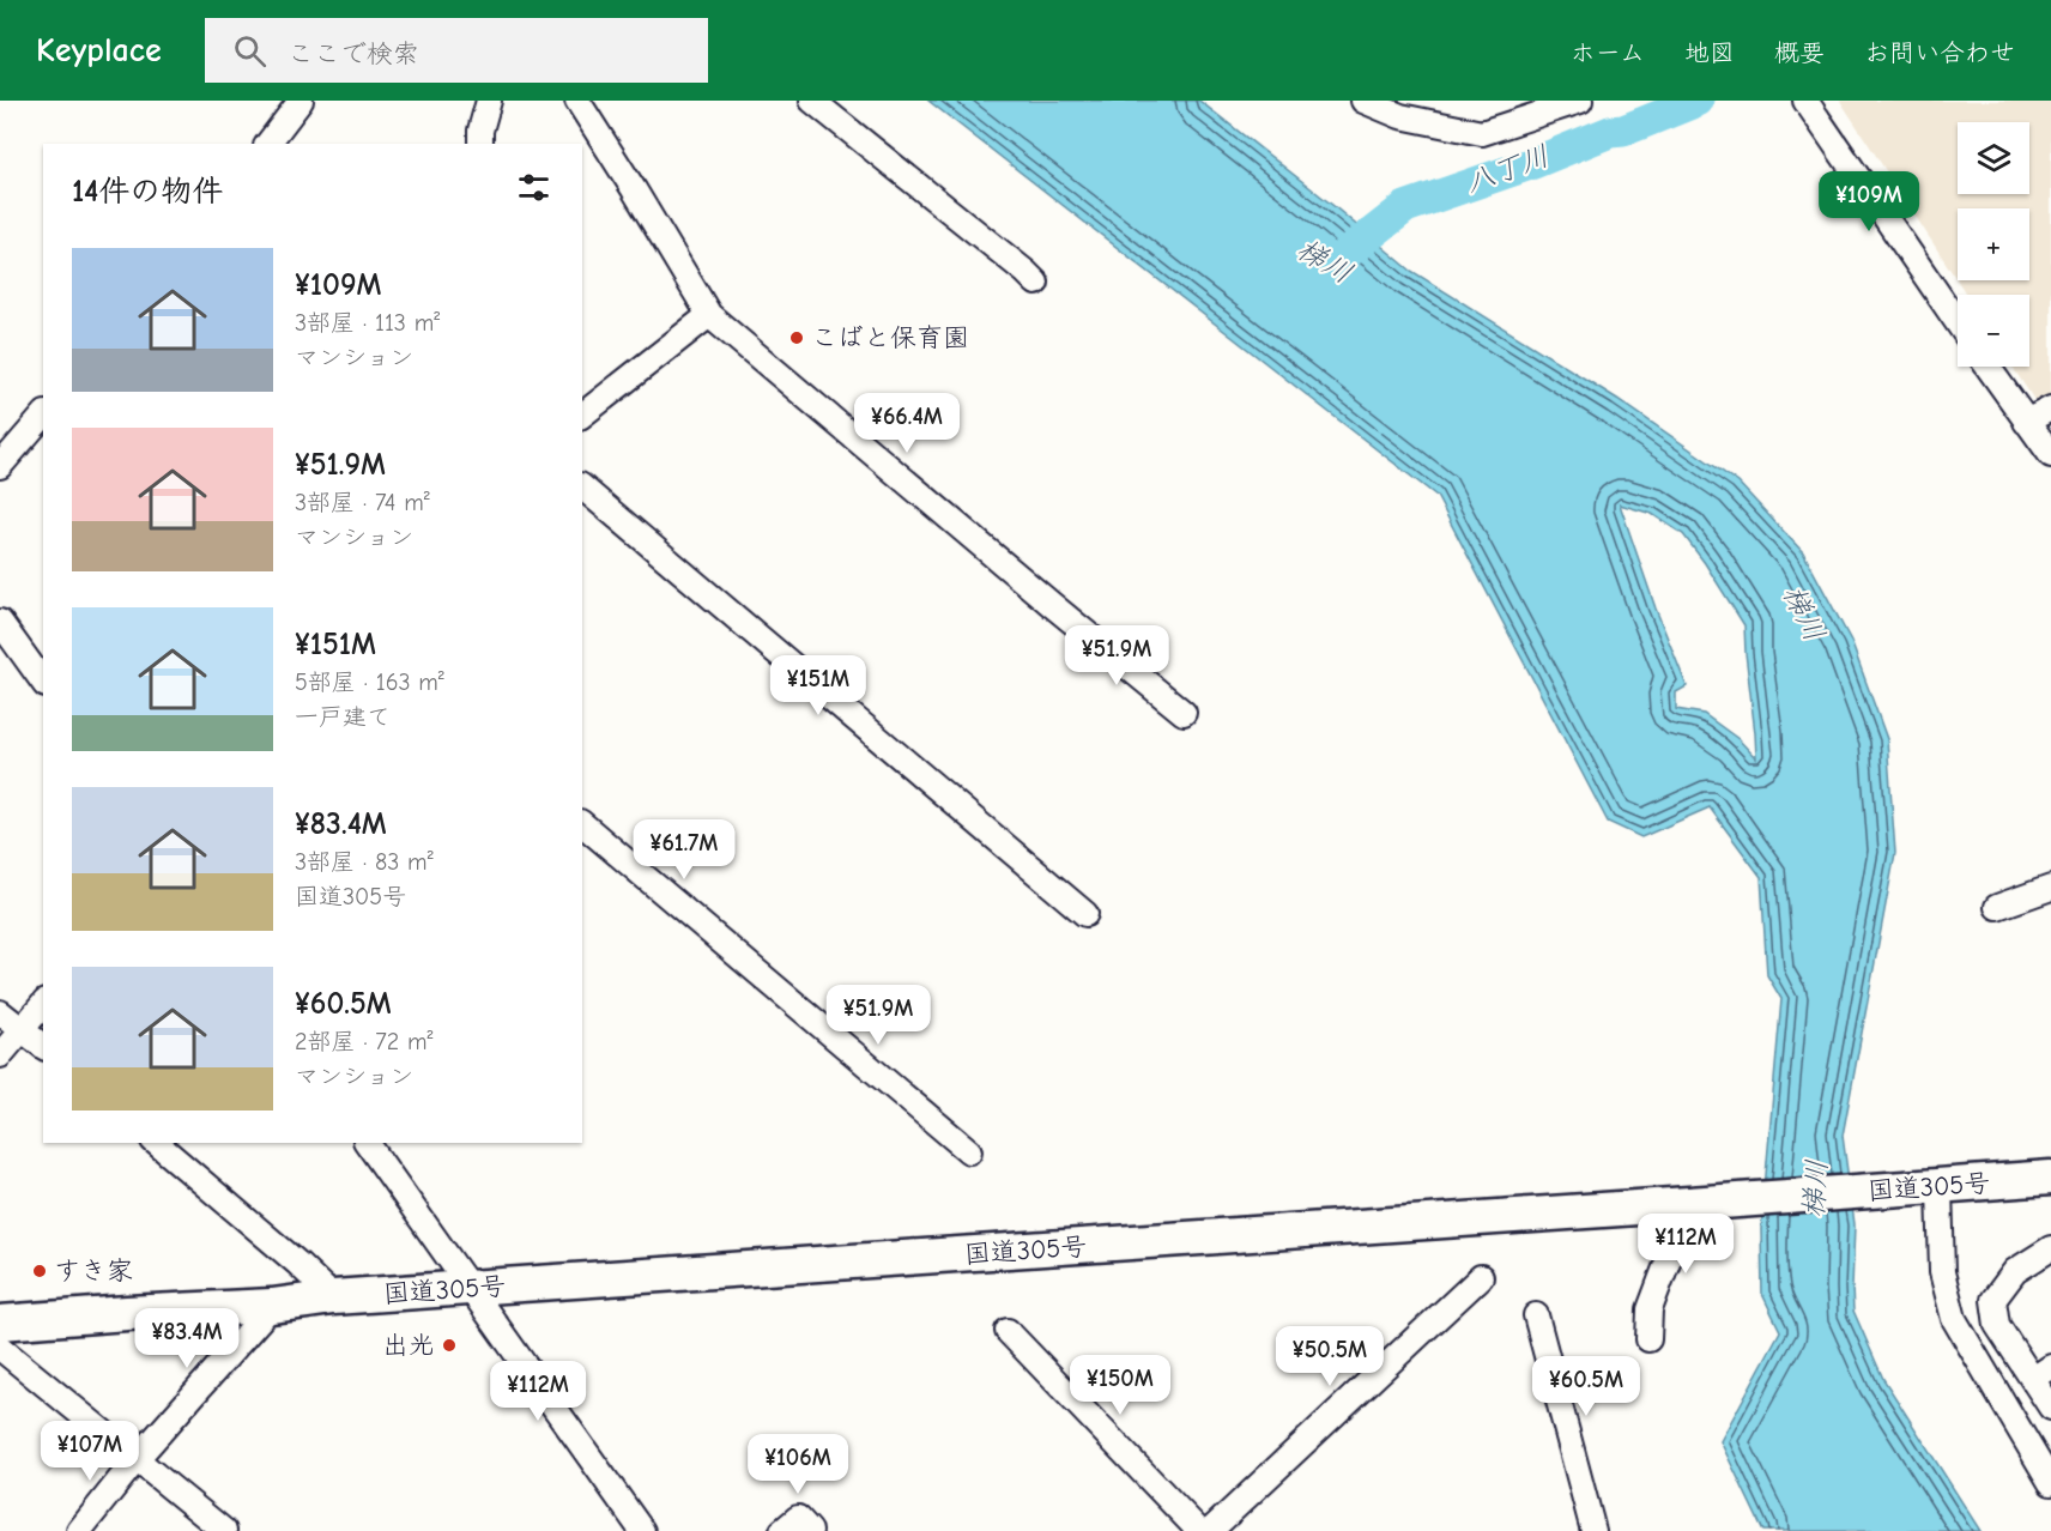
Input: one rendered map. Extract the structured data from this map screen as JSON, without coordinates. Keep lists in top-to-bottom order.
{
  "streets": {
    "highway": ["国道305号"]
  },
  "water": ["八丁川", "梯川"],
  "places": ["こばと保育園", "すき家", "出光"],
  "page": {
    "header": "Keyplace",
    "search": "ここで検索",
    "nav": [
      "ホーム",
      "地図",
      "概要",
      "お問い合わせ"
    ],
    "map_buttons": ["+", "−"],
    "heading": "14件の物件",
    "price": [
      "¥109M",
      "¥66.4M",
      "¥51.9M",
      "¥151M",
      "¥61.7M",
      "¥51.9M",
      "¥112M",
      "¥83.4M",
      "¥50.5M",
      "¥150M",
      "¥60.5M",
      "¥112M",
      "¥107M",
      "¥106M"
    ],
    "list": [
      {
        "name": "¥109M",
        "note": "3部屋 · 113 m² · マンション"
      },
      {
        "name": "¥51.9M",
        "note": "3部屋 · 74 m² · マンション"
      },
      {
        "name": "¥151M",
        "note": "5部屋 · 163 m² · 一戸建て"
      },
      {
        "name": "¥83.4M",
        "note": "3部屋 · 83 m² · 国道305号"
      },
      {
        "name": "¥60.5M",
        "note": "2部屋 · 72 m² · マンション"
      }
    ]
  }
}
